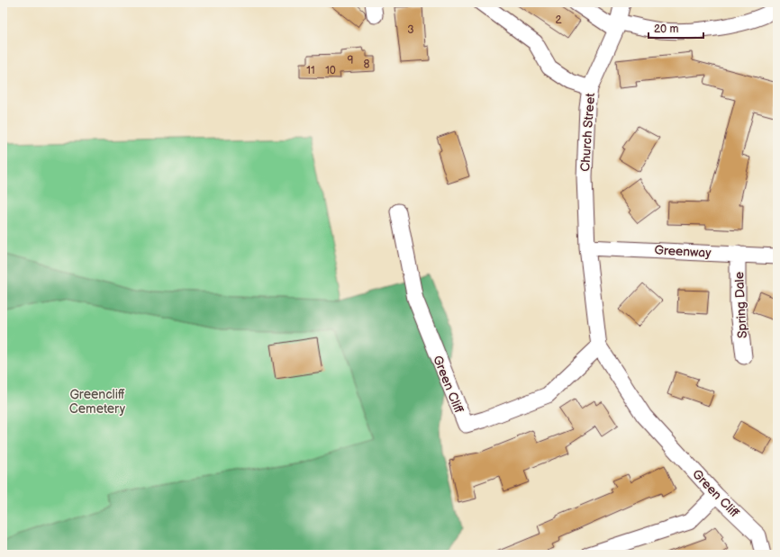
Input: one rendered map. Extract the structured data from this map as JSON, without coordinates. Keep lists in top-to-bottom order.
{
  "streets": {
    "street": [
      "Church Street",
      "Greenway",
      "Spring Dale",
      "Green Cliff"
    ]
  },
  "crossings": [
    ["Church Street", "Greenway"],
    ["Church Street", "Green Cliff"],
    ["Greenway", "Spring Dale"],
    ["Greenway", "Green Cliff"]
  ],
  "parks": ["Greencliff Cemetery"],
  "house_numbers": [
    "2",
    "3",
    "9",
    "8",
    "11",
    "10"
  ],
  "scale_bar": "20 m"
}
